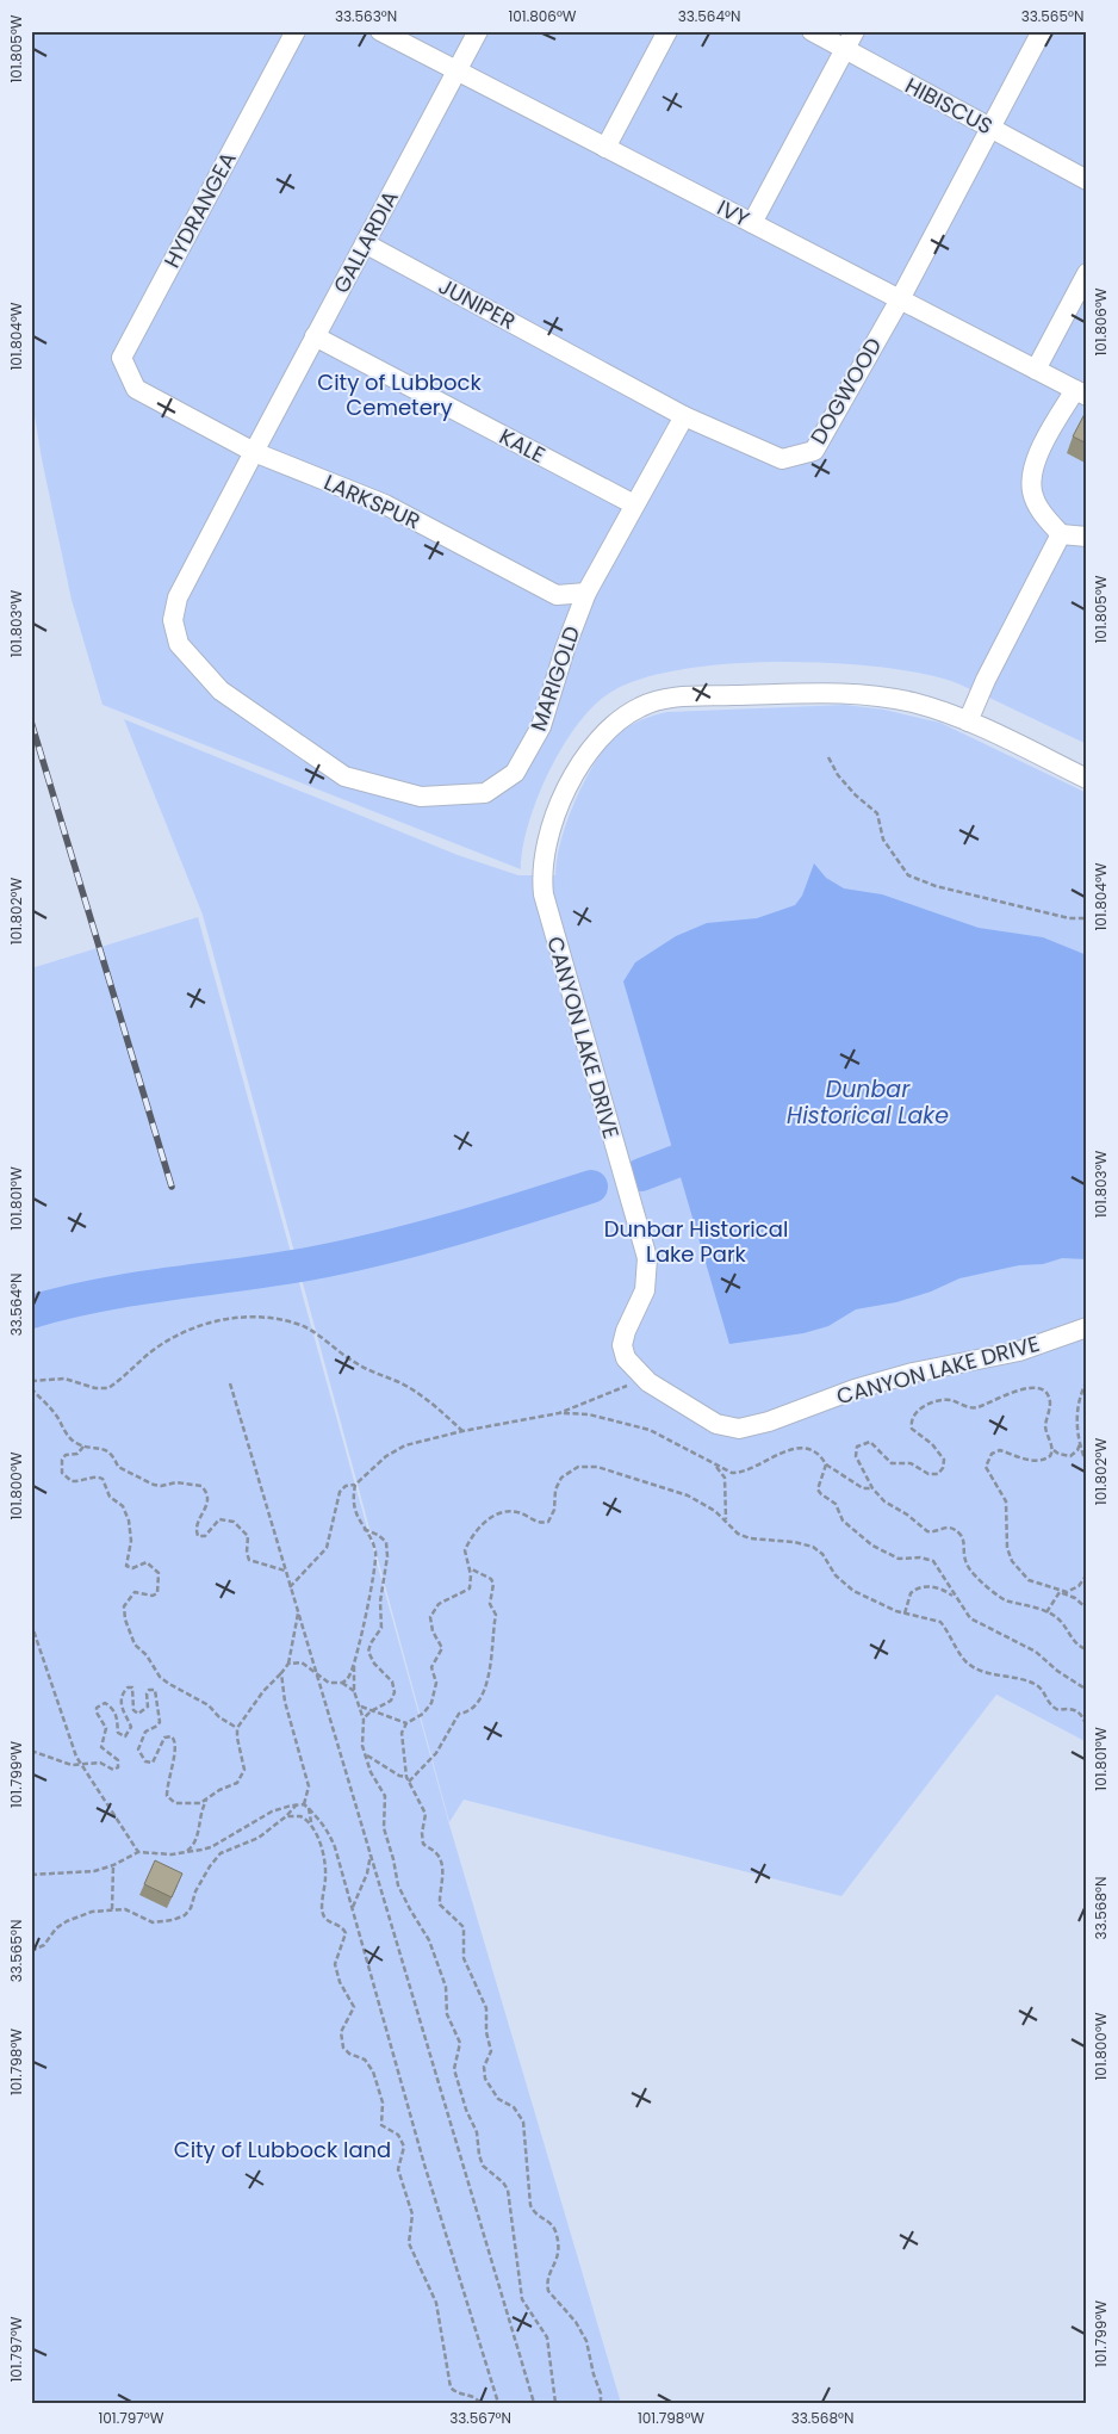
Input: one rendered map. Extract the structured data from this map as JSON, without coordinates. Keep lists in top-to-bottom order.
{
  "streets": {
    "street": [
      "HIBISCUS",
      "HYDRANGEA",
      "IVY",
      "GALLARDIA",
      "JUNIPER",
      "DOGWOOD",
      "KALE",
      "LARKSPUR",
      "MARIGOLD",
      "CANYON LAKE DRIVE"
    ]
  },
  "crossings": [
    ["HIBISCUS", "DOGWOOD"],
    ["HYDRANGEA", "GALLARDIA"],
    ["HYDRANGEA", "LARKSPUR"],
    ["IVY", "GALLARDIA"],
    ["IVY", "DOGWOOD"],
    ["GALLARDIA", "JUNIPER"],
    ["GALLARDIA", "KALE"],
    ["GALLARDIA", "LARKSPUR"],
    ["GALLARDIA", "MARIGOLD"],
    ["JUNIPER", "DOGWOOD"],
    ["LARKSPUR", "MARIGOLD"]
  ],
  "water": ["Dunbar Historical Lake"],
  "parks": ["City of Lubbock Cemetery", "Dunbar Historical Lake Park", "City of Lubbock land"],
  "coordinates": [
    "33.563°N",
    "101.806°W",
    "33.564°N",
    "33.565°N",
    "101.805°W",
    "101.804°W",
    "101.803°W",
    "101.802°W",
    "101.801°W",
    "101.800°W",
    "101.799°W",
    "33.568°N",
    "101.798°W",
    "101.797°W",
    "33.567°N"
  ]
}
